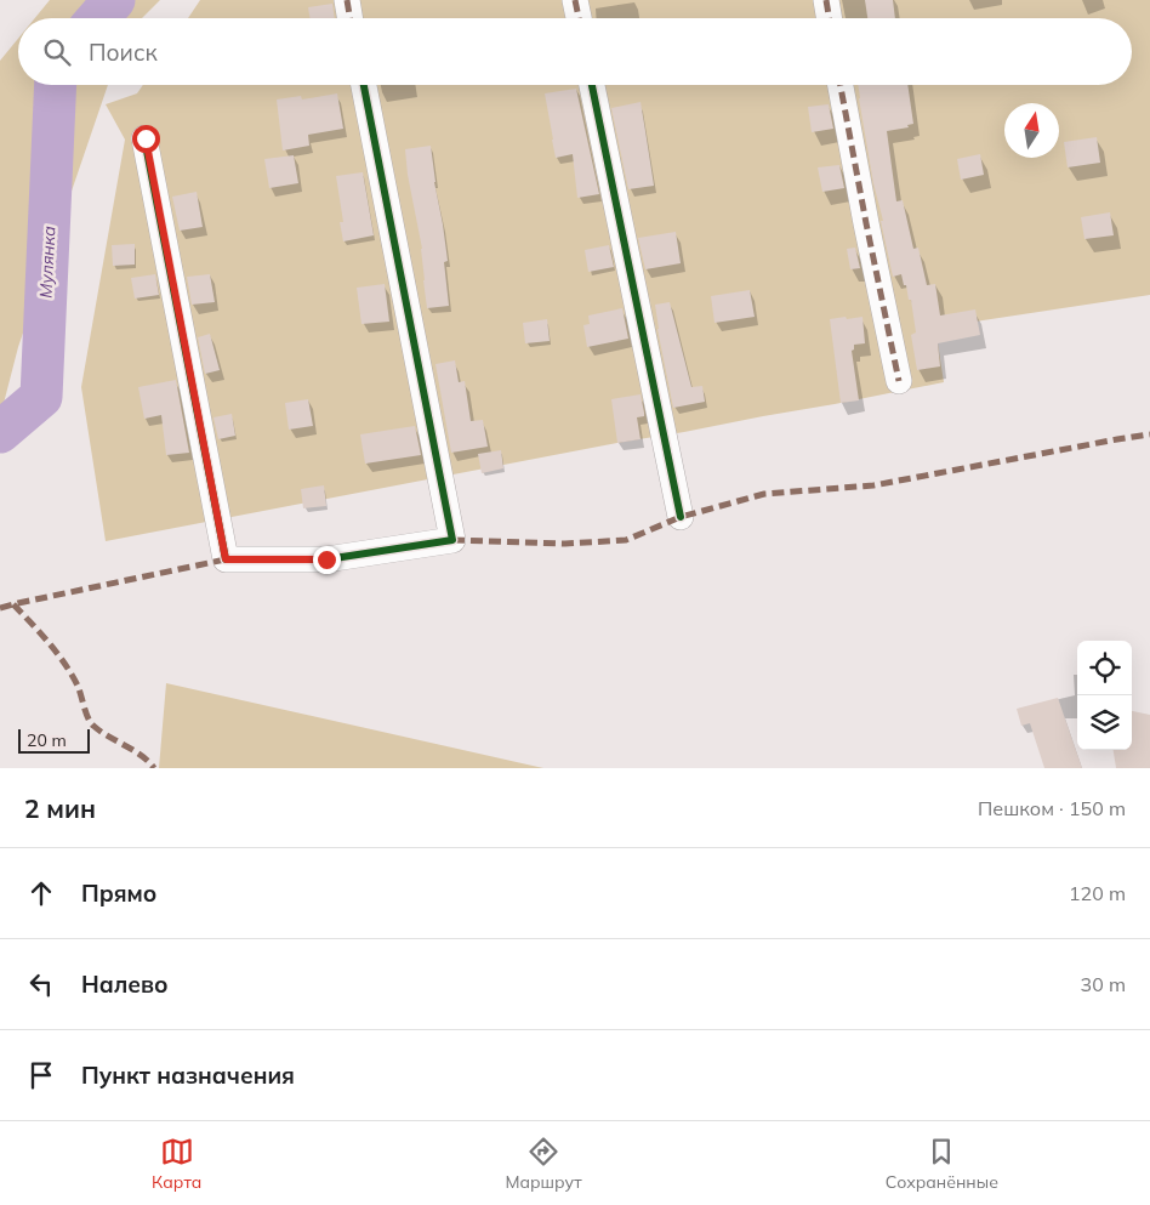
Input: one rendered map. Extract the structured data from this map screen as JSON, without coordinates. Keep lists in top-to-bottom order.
{
  "water": ["Мулянка"],
  "scale_bar": "20 m",
  "north": "top",
  "page": {
    "search": "Поиск",
    "scale": "20 m",
    "heading": ["2 мин", "Пешком · 150 m"],
    "list": [
      ["Прямо", "120 m"],
      ["Налево", "30 m"],
      "Пункт назначения"
    ],
    "nav": ["Карта", "Маршрут", "Сохранённые"]
  }
}
